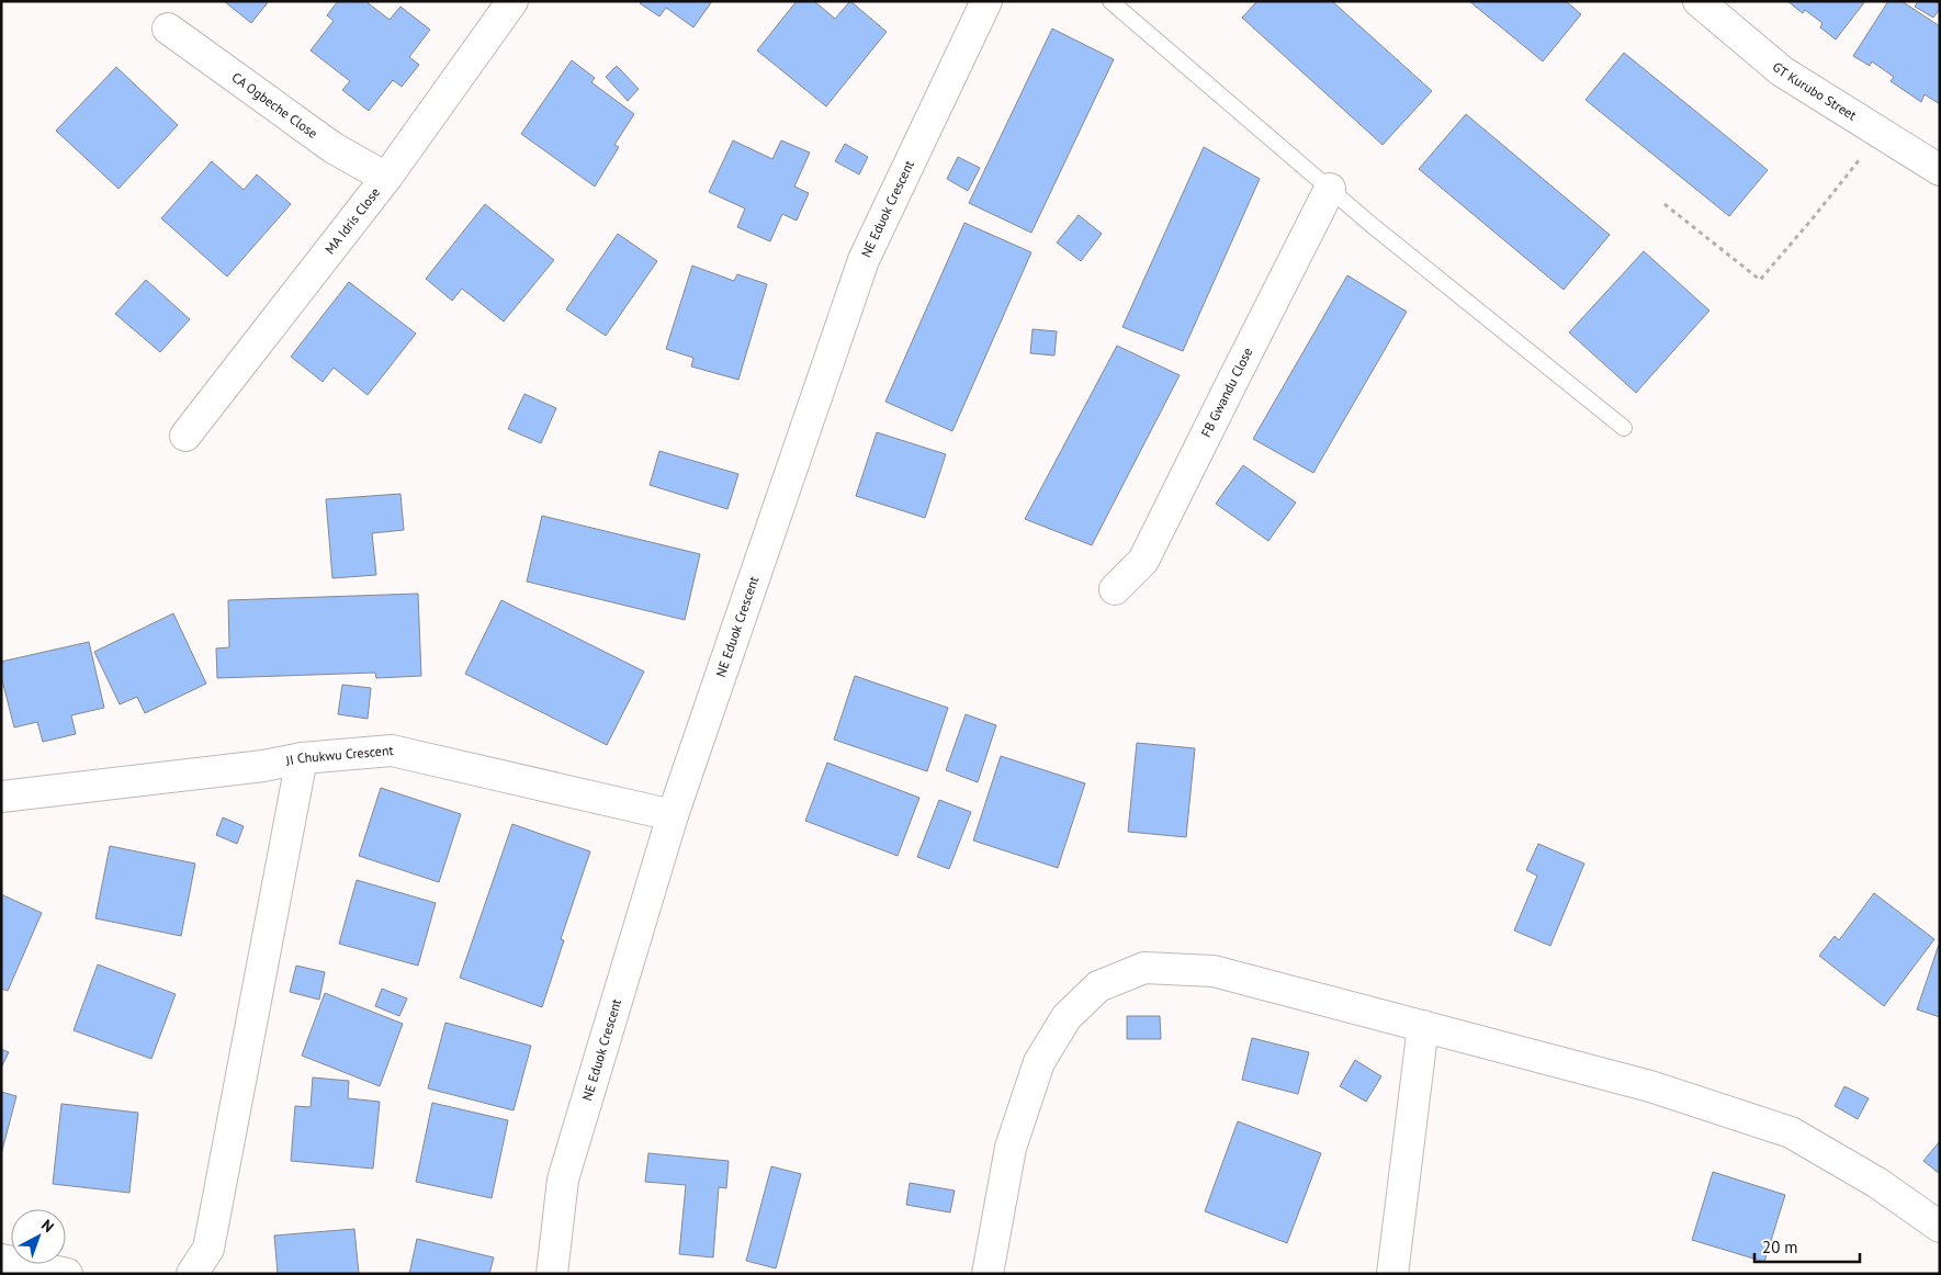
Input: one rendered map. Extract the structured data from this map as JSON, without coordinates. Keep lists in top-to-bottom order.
{
  "streets": {
    "street": [
      "GT Kurubo Street",
      "CA Ogbeche Close",
      "NE Eduok Crescent",
      "MA Idris Close",
      "FB Gwandu Close",
      "JI Chukwu Crescent"
    ]
  },
  "crossings": [
    ["CA Ogbeche Close", "MA Idris Close"],
    ["NE Eduok Crescent", "JI Chukwu Crescent"]
  ],
  "scale_bar": "20 m",
  "north": "top right"
}
